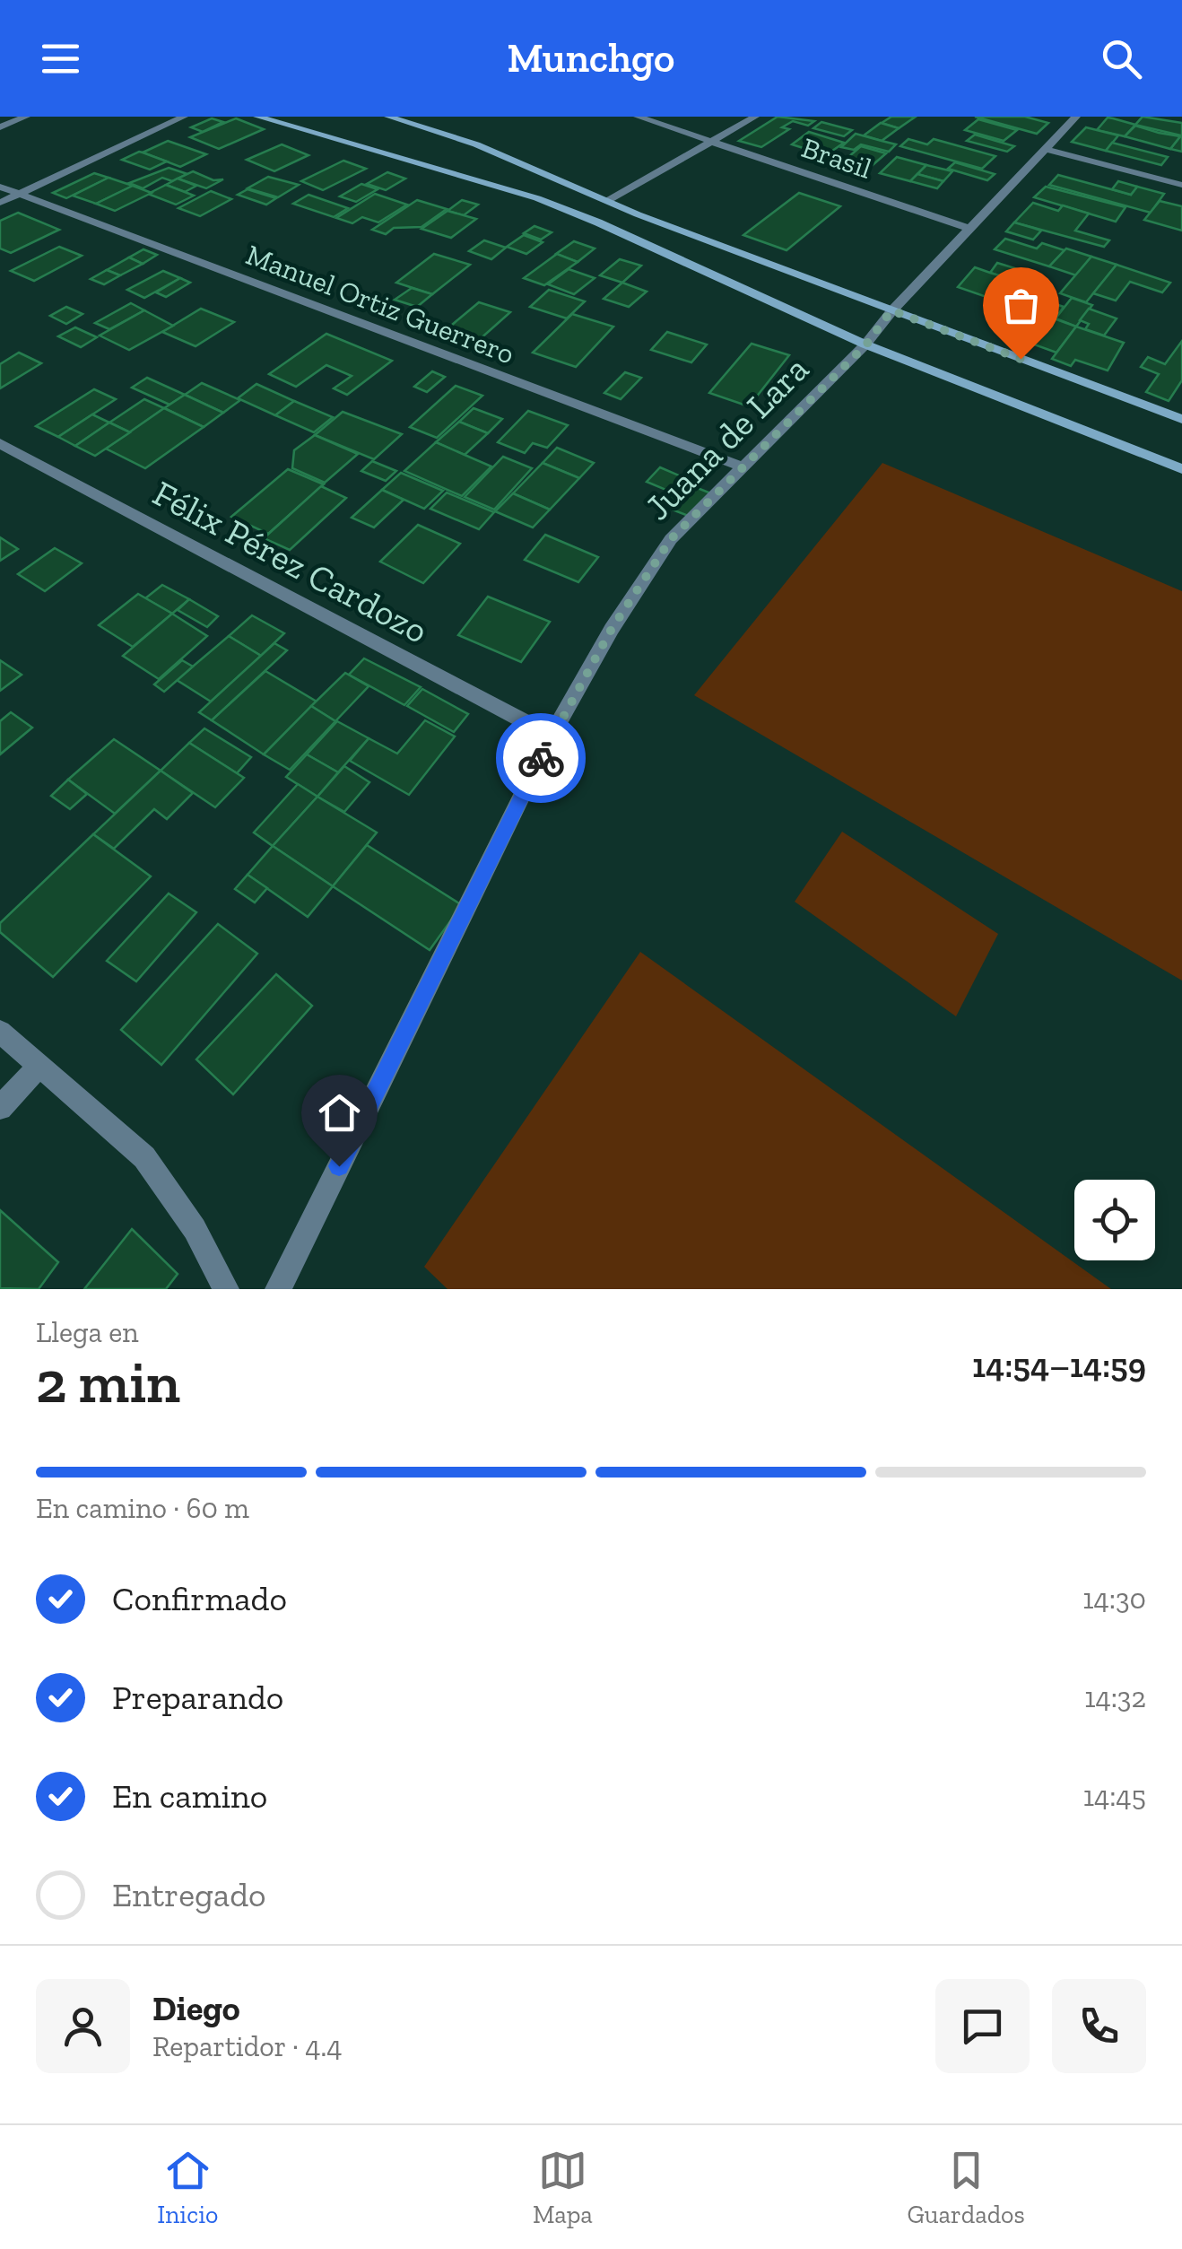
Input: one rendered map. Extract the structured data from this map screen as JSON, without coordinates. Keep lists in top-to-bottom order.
{
  "streets": {
    "street": [
      "Brasil",
      "Manuel Ortiz Guerrero",
      "Juana de Lara",
      "Félix Pérez Cardozo"
    ]
  },
  "crossings": [
    ["Brasil", "Juana de Lara"],
    ["Manuel Ortiz Guerrero", "Juana de Lara"],
    ["Juana de Lara", "Félix Pérez Cardozo"]
  ],
  "page": {
    "header": "Munchgo",
    "heading": ["2 min", "Llega en", "14:54–14:59"],
    "panel": ["Diego", "Repartidor · 4.4"],
    "bar": "En camino · 60 m",
    "list": [
      ["Confirmado", "14:30"],
      ["Preparando", "14:32"],
      ["En camino", "14:45"],
      "Entregado"
    ],
    "tabs": ["Inicio", "Mapa", "Guardados"]
  }
}
